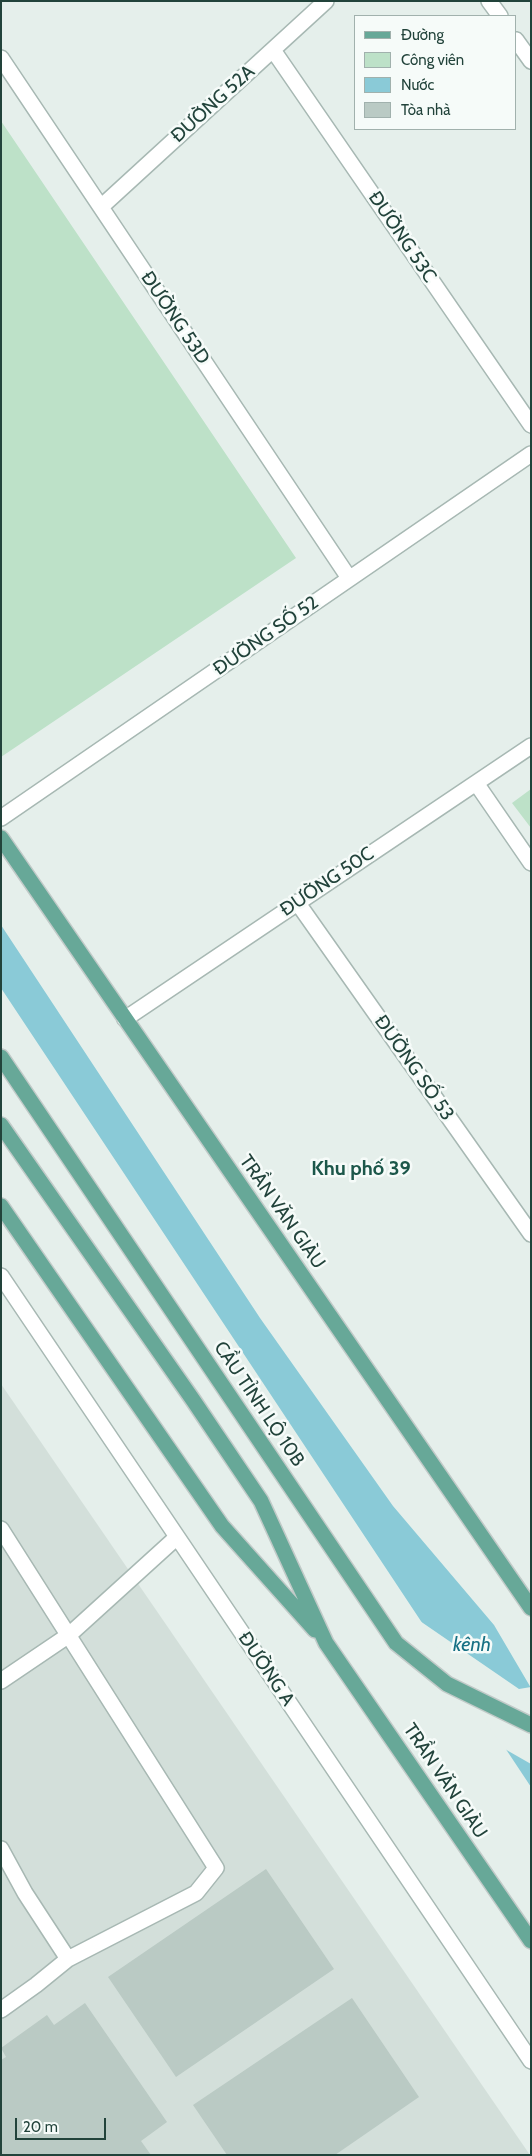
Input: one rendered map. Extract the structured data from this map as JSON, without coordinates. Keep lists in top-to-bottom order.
{
  "streets": {
    "main road": ["TRẦN VĂN GIÀU", "CẦU TỈNH LỘ 10B"],
    "street": [
      "ĐƯỜNG 52A",
      "ĐƯỜNG 53C",
      "ĐƯỜNG 53D",
      "ĐƯỜNG SỐ 52",
      "ĐƯỜNG 50C",
      "ĐƯỜNG SỐ 53",
      "ĐƯỜNG A"
    ]
  },
  "crossings": [
    ["ĐƯỜNG 52A", "ĐƯỜNG 53C"],
    ["ĐƯỜNG 52A", "ĐƯỜNG 53D"],
    ["ĐƯỜNG 53D", "ĐƯỜNG SỐ 52"],
    ["ĐƯỜNG 50C", "ĐƯỜNG SỐ 53"],
    ["ĐƯỜNG 50C", "TRẦN VĂN GIÀU"]
  ],
  "districts": ["Khu phố 39"],
  "water": ["kênh"],
  "legend": [
    "Đường",
    "Công viên",
    "Nước",
    "Tòa nhà"
  ],
  "scale_bar": "20 m"
}
